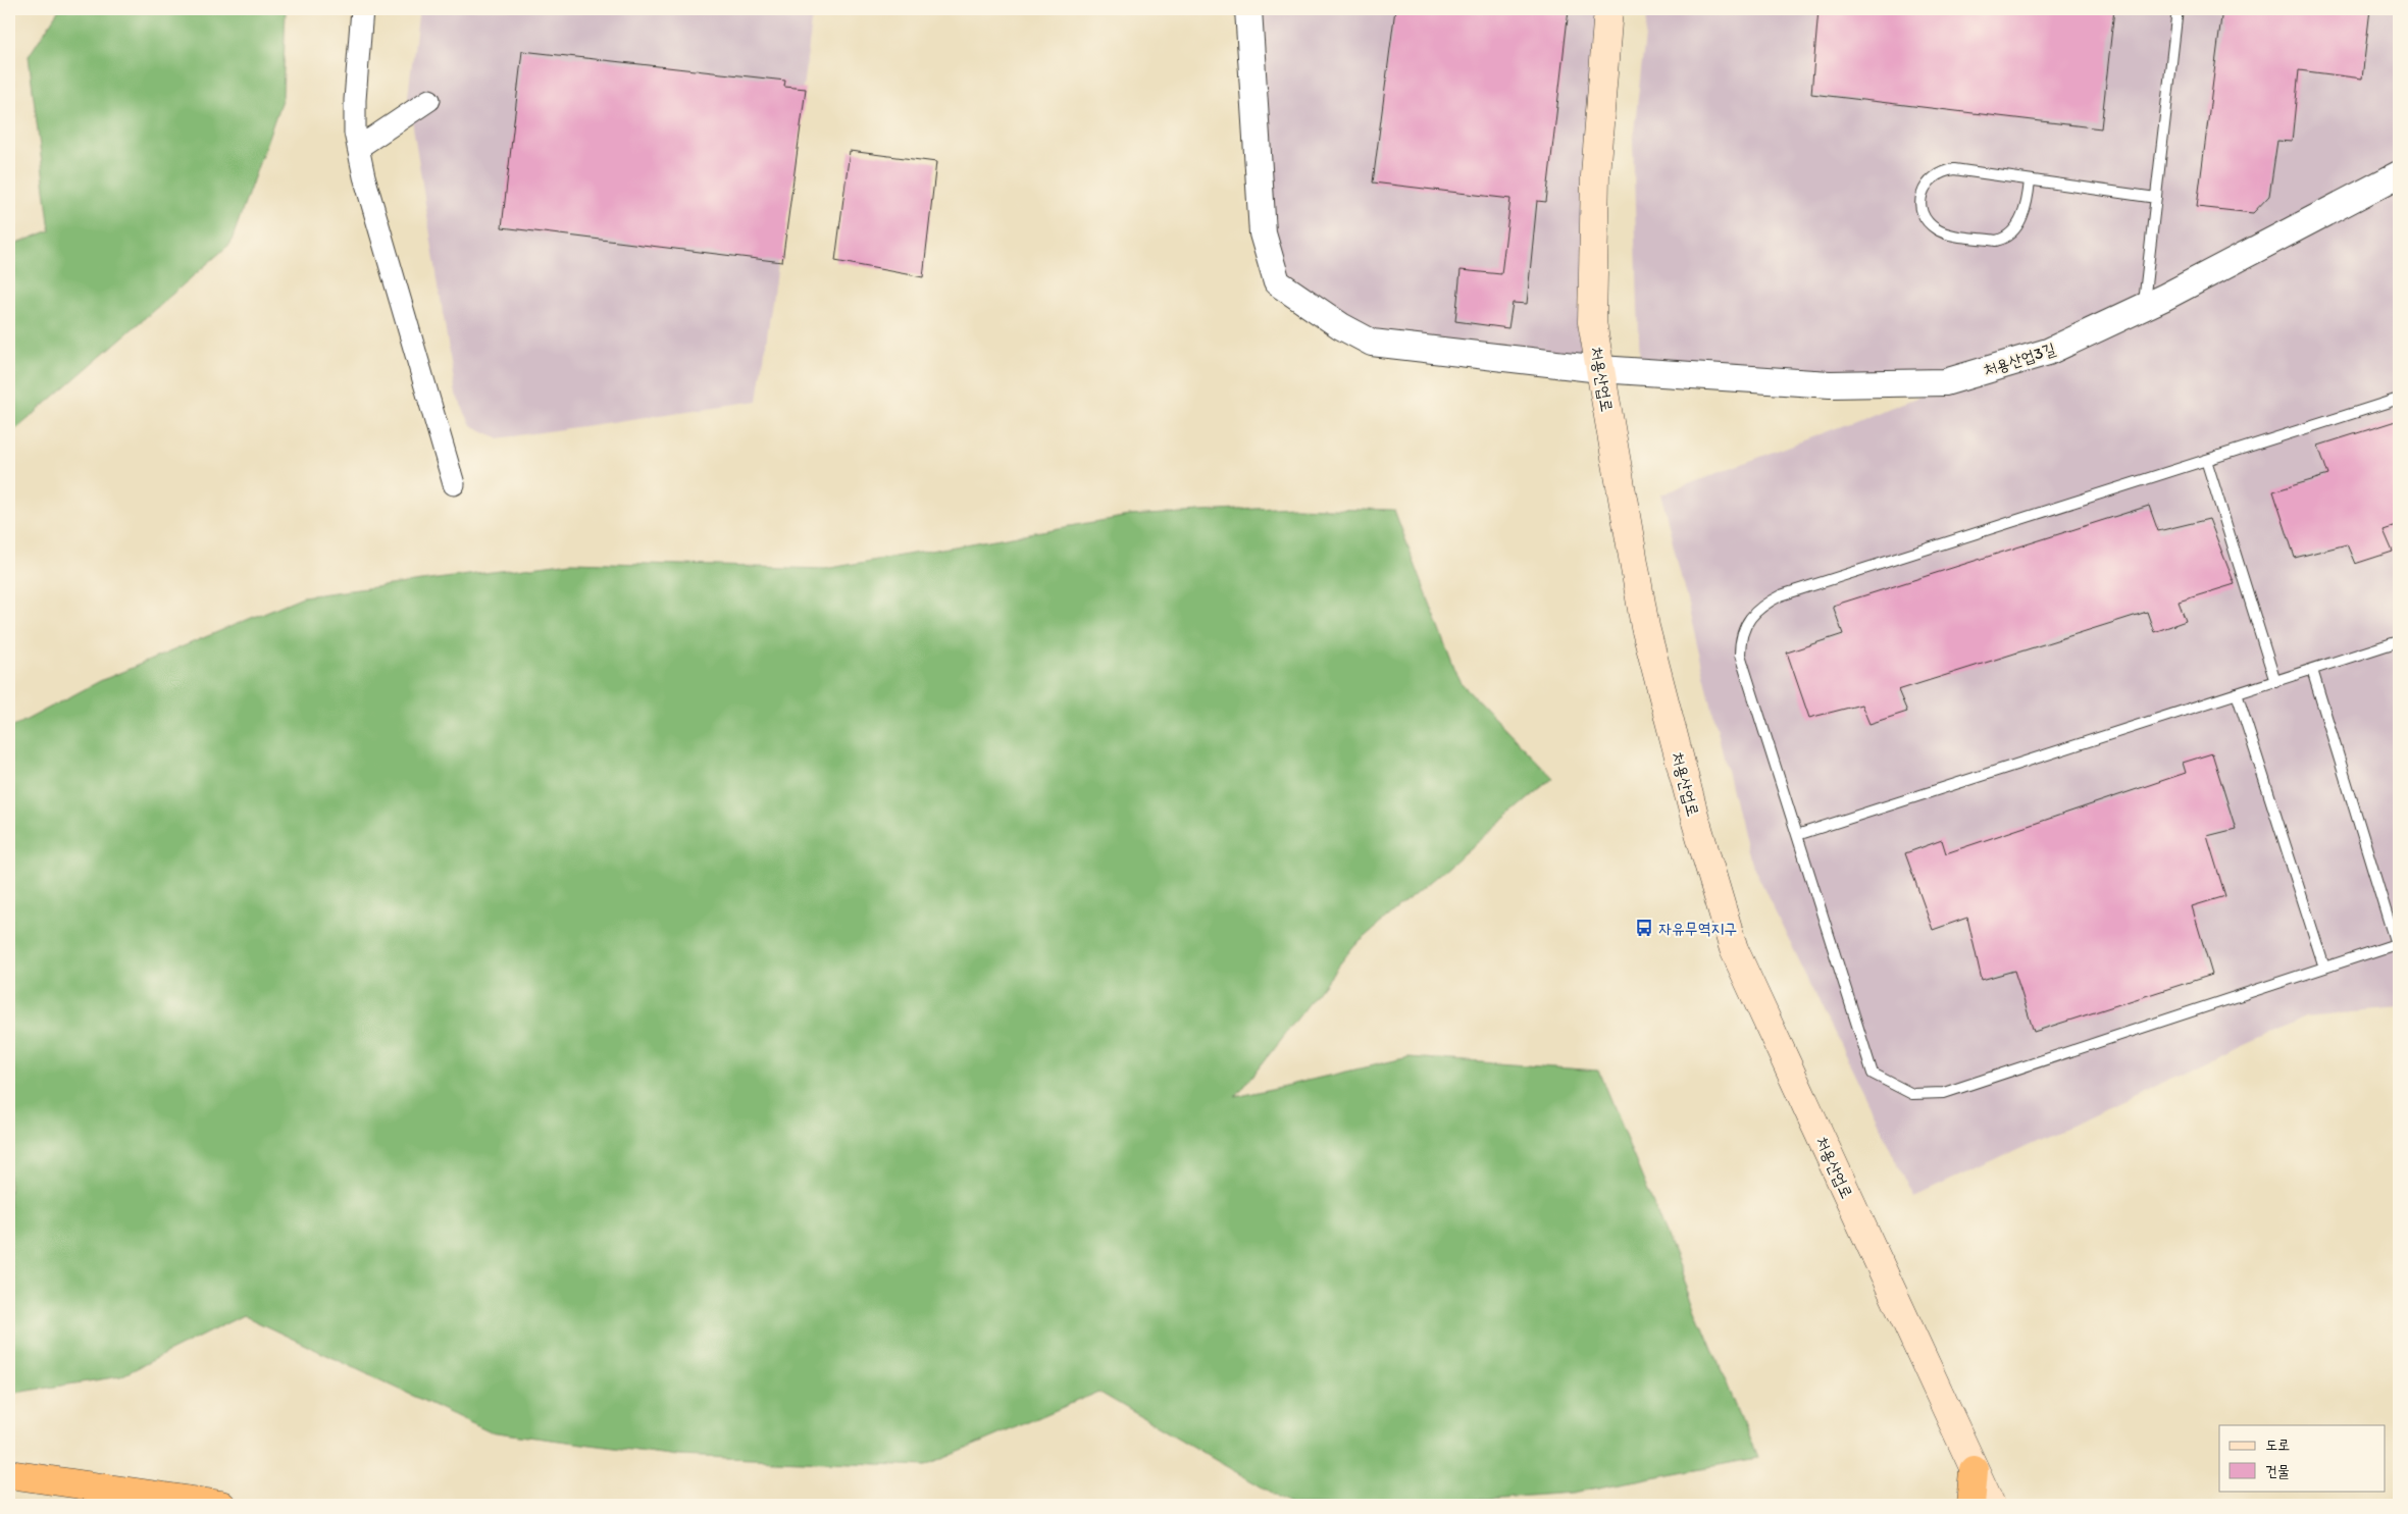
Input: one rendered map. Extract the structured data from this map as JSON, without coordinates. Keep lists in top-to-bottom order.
{
  "streets": {
    "main road": ["처용산업로"],
    "street": ["처용산업3길"]
  },
  "crossings": [
    ["처용산업3길", "처용산업로"]
  ],
  "places": {
    "bus stop": ["자유무역지구"]
  },
  "legend": ["도로", "건물"]
}
